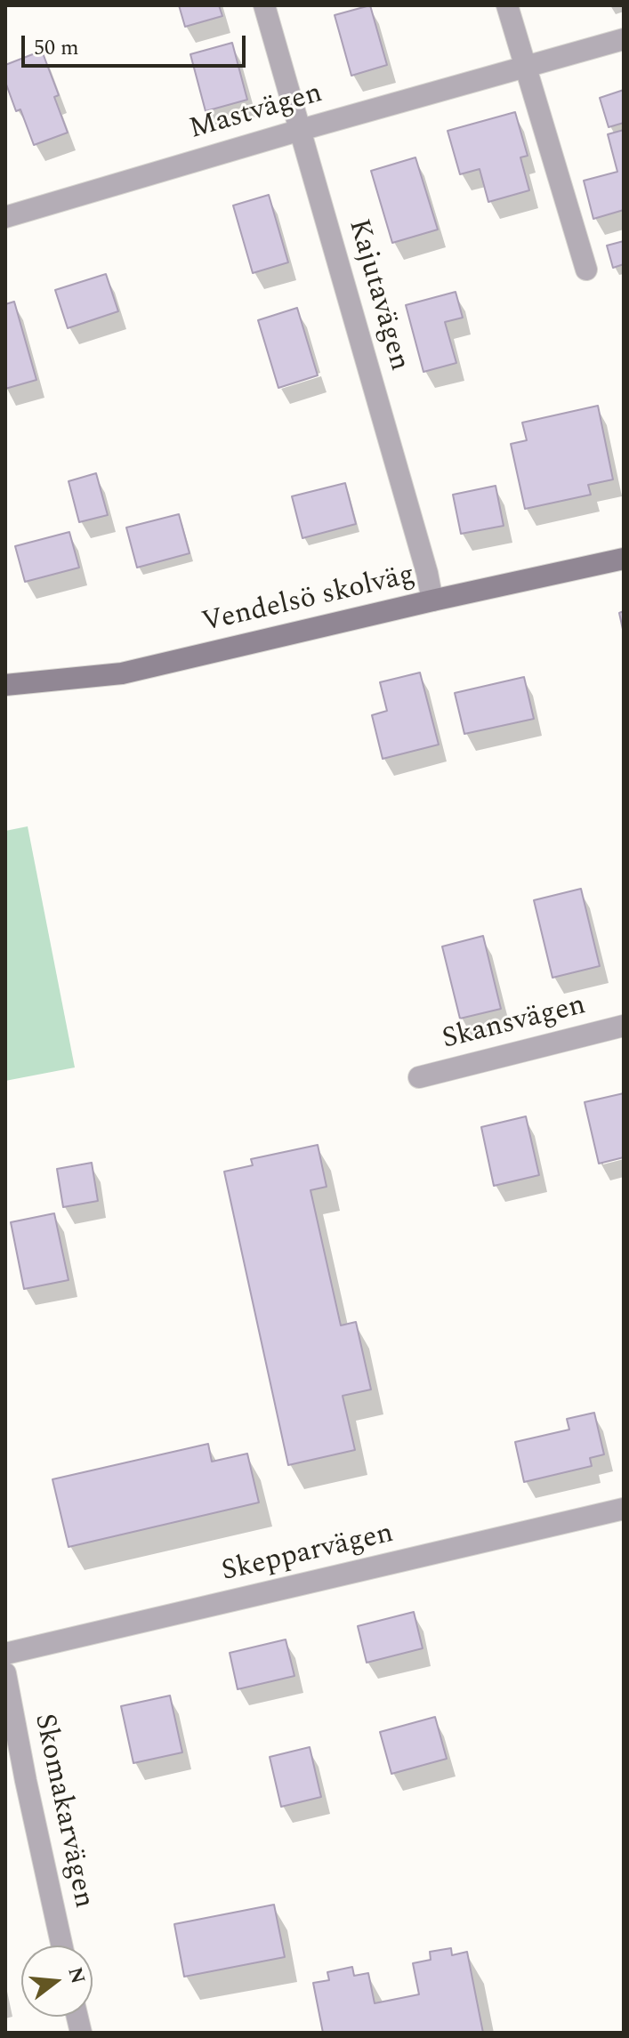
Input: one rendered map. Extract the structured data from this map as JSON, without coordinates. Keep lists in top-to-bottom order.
{
  "streets": {
    "street": [
      "Mastvägen",
      "Kajutavägen",
      "Vendelsö skolväg",
      "Skansvägen",
      "Skepparvägen",
      "Skomakarvägen"
    ]
  },
  "crossings": [
    ["Mastvägen", "Kajutavägen"],
    ["Kajutavägen", "Vendelsö skolväg"]
  ],
  "scale_bar": "50 m",
  "north": "right"
}
